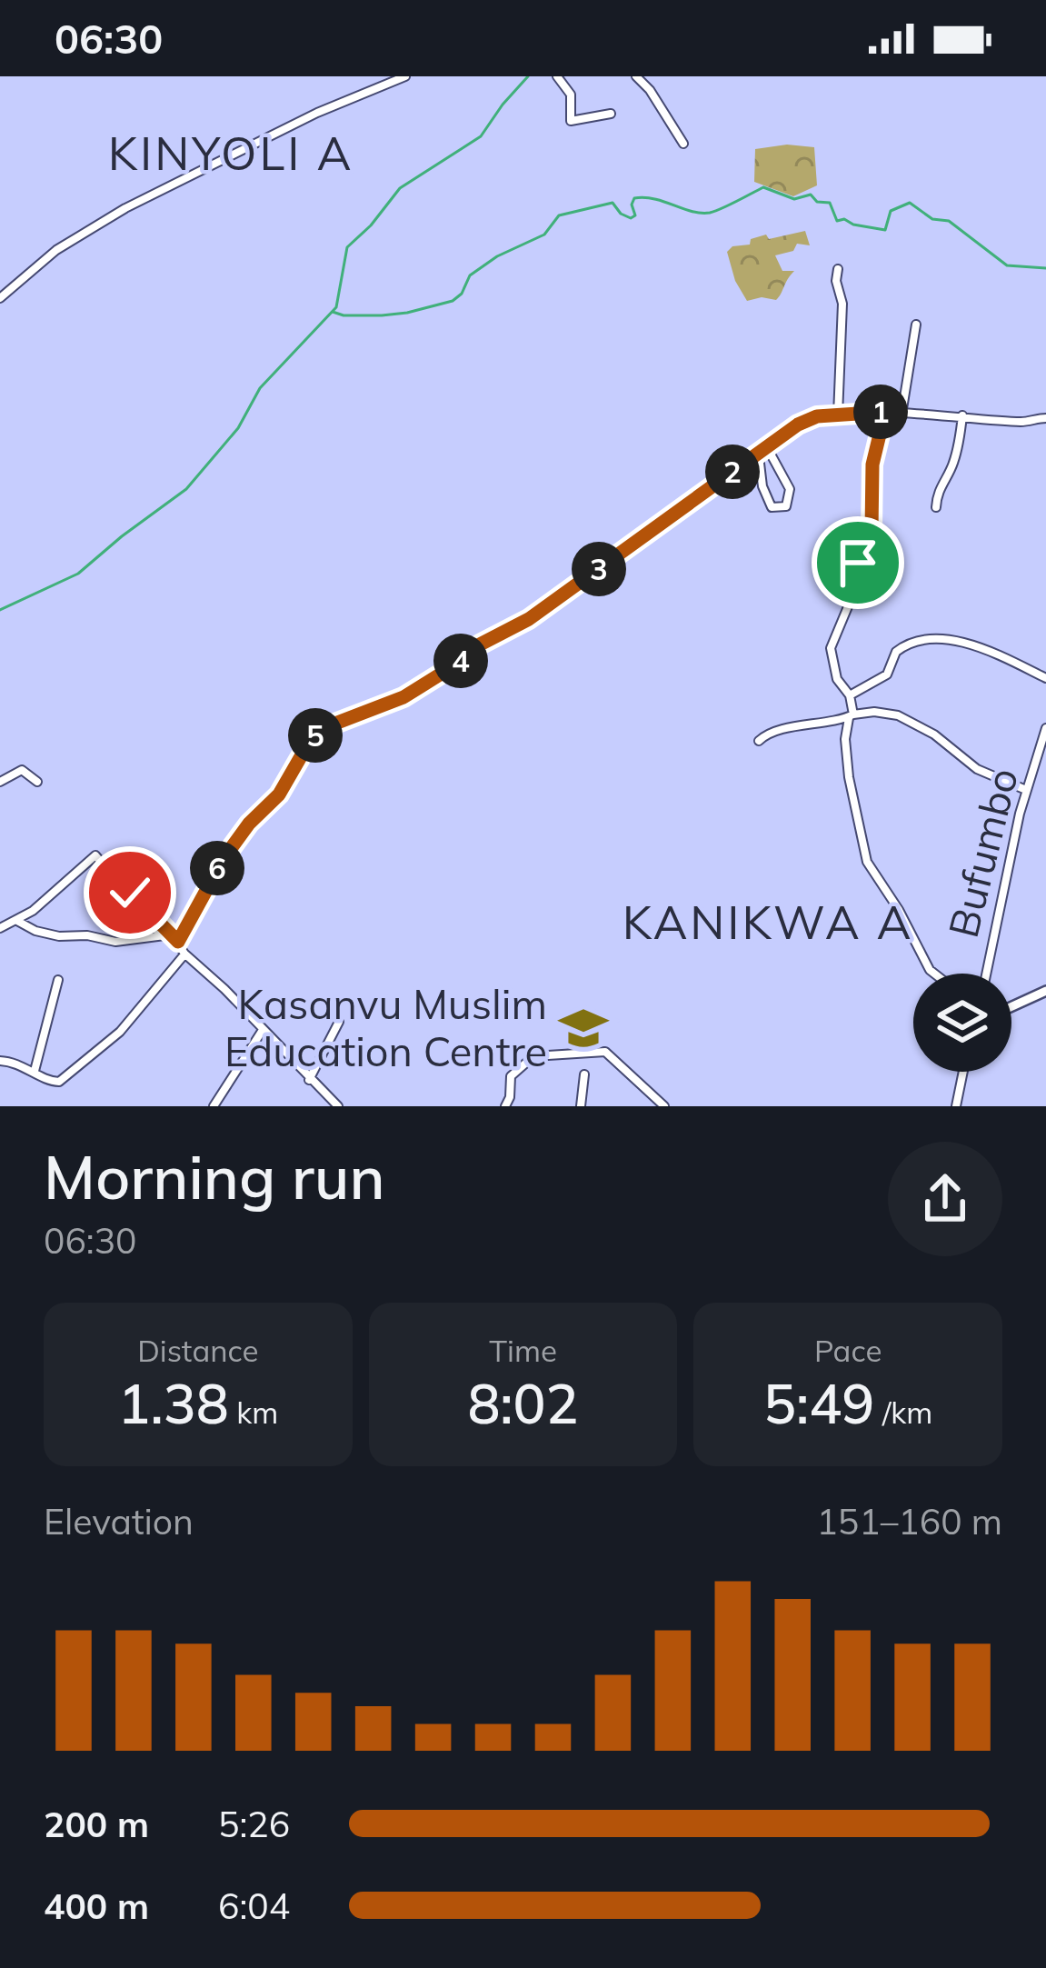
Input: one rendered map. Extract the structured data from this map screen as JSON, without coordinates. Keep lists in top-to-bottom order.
{
  "streets": {
    "street": ["Bufumbo"]
  },
  "districts": ["KINYOLI A", "KANIKWA A"],
  "places": {
    "school or university": ["Kasanvu Muslim Education Centre"]
  },
  "page": {
    "status": "06:30",
    "pins": [
      "1",
      "2",
      "3",
      "4",
      "5",
      "6"
    ],
    "heading": ["Morning run", "06:30"],
    "stats": [
      ["Distance", "1.38 km"],
      ["Time", "8:02"],
      ["Pace", "5:49 /km"]
    ],
    "chart": ["Elevation", "151–160 m"],
    "list": [
      {
        "name": "200 m",
        "note": "5:26"
      },
      {
        "name": "400 m",
        "note": "6:04"
      }
    ]
  }
}
